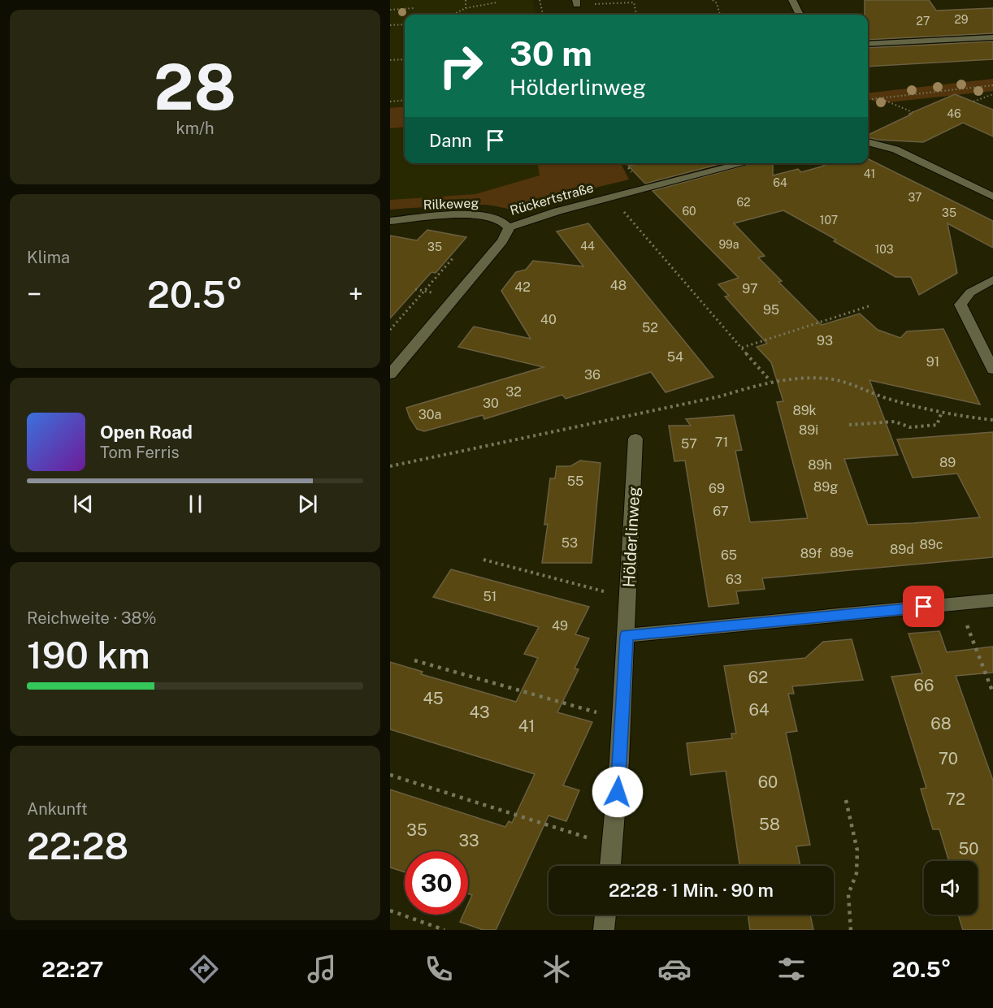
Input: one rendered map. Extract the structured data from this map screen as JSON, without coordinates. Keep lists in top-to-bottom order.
{
  "streets": {
    "street": ["Rückertstraße", "Rilkeweg", "Hölderlinweg"]
  },
  "crossings": [
    ["Rückertstraße", "Rilkeweg"]
  ],
  "house_numbers": [
    "29",
    "27",
    "46",
    "41",
    "64",
    "37",
    "62",
    "60",
    "35",
    "107",
    "99a",
    "44",
    "35",
    "103",
    "48",
    "42",
    "97",
    "95",
    "40",
    "52",
    "93",
    "54",
    "91",
    "36",
    "32",
    "30",
    "89k",
    "30a",
    "89i",
    "71",
    "57",
    "89",
    "89h",
    "55",
    "89g",
    "69",
    "67",
    "53",
    "89c",
    "89d",
    "89e",
    "89f",
    "65",
    "63",
    "51",
    "49",
    "62",
    "66",
    "45",
    "64",
    "43",
    "68",
    "41",
    "70",
    "60",
    "72",
    "58",
    "35",
    "33",
    "50"
  ],
  "page": {
    "tile": [
      ["28", "km/h"],
      "Klima",
      ["Reichweite · 38%", "190 km"],
      ["Ankunft", "22:28"]
    ],
    "turn": ["30 m", "Hölderlinweg"],
    "then": "Dann",
    "heat": ["−", "20.5°", "+"],
    "song": ["Open Road", "Tom Ferris"],
    "limit": "30",
    "trip": "22:28 · 1 Min. · 90 m",
    "tabs": ["22:27", "20.5°"]
  }
}
